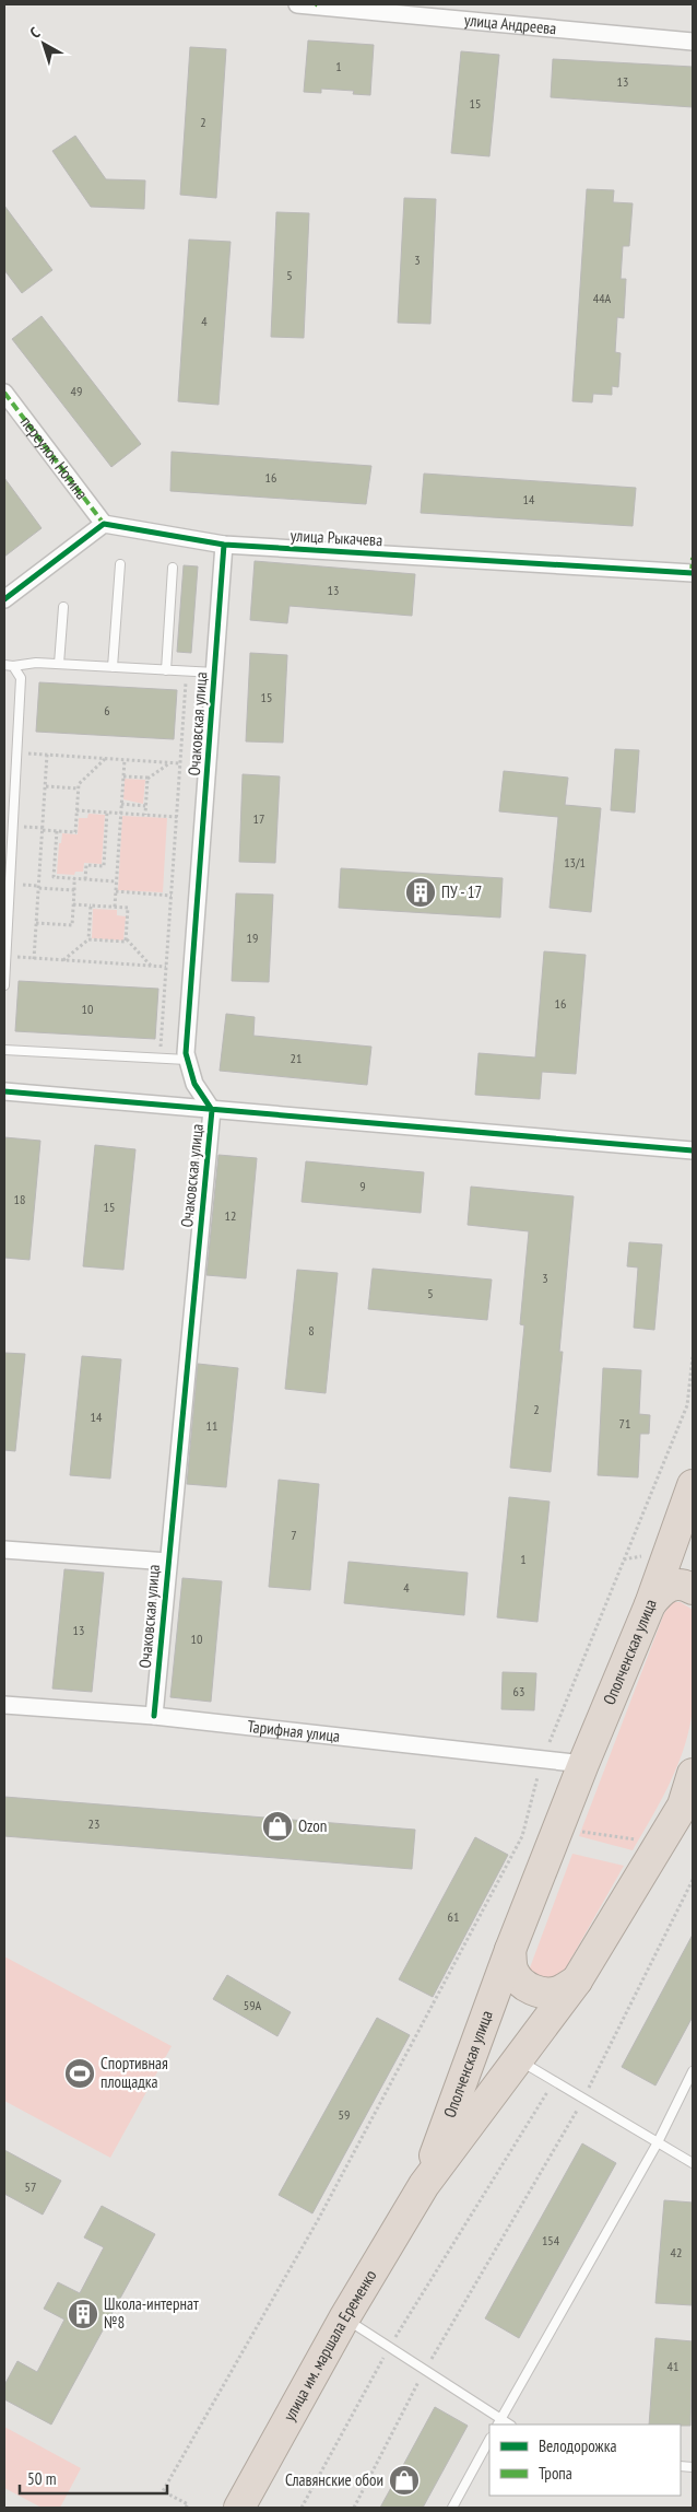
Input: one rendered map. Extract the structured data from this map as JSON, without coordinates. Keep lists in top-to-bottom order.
{
  "streets": {
    "highway": ["Ополченская улица", "улица им. маршала Еременко"],
    "street": [
      "улица Андреева",
      "переулок Ногина",
      "улица Рыкачева",
      "Очаковская улица",
      "Тарифная улица"
    ]
  },
  "crossings": [
    ["переулок Ногина", "улица Рыкачева"],
    ["улица Рыкачева", "Очаковская улица"],
    ["Очаковская улица", "Тарифная улица"],
    ["Ополченская улица", "Тарифная улица"],
    ["Ополченская улица", "улица им. маршала Еременко"]
  ],
  "places": {
    "building": ["ПУ - 17", "Школа-интернат №8"],
    "shop": ["Ozon", "Славянские обои"],
    "sports": ["Спортивная площадка"]
  },
  "house_numbers": [
    "1",
    "13",
    "15",
    "2",
    "3",
    "5",
    "44А",
    "4",
    "49",
    "16",
    "14",
    "13",
    "15",
    "6",
    "17",
    "13/1",
    "19",
    "16",
    "10",
    "21",
    "9",
    "18",
    "15",
    "12",
    "3",
    "5",
    "8",
    "2",
    "14",
    "71",
    "11",
    "7",
    "1",
    "4",
    "13",
    "10",
    "63",
    "23",
    "61",
    "59А",
    "59",
    "57",
    "154",
    "42",
    "41"
  ],
  "legend": ["Велодорожка", "Тропа"],
  "scale_bar": "50 m",
  "north": "top left"
}
